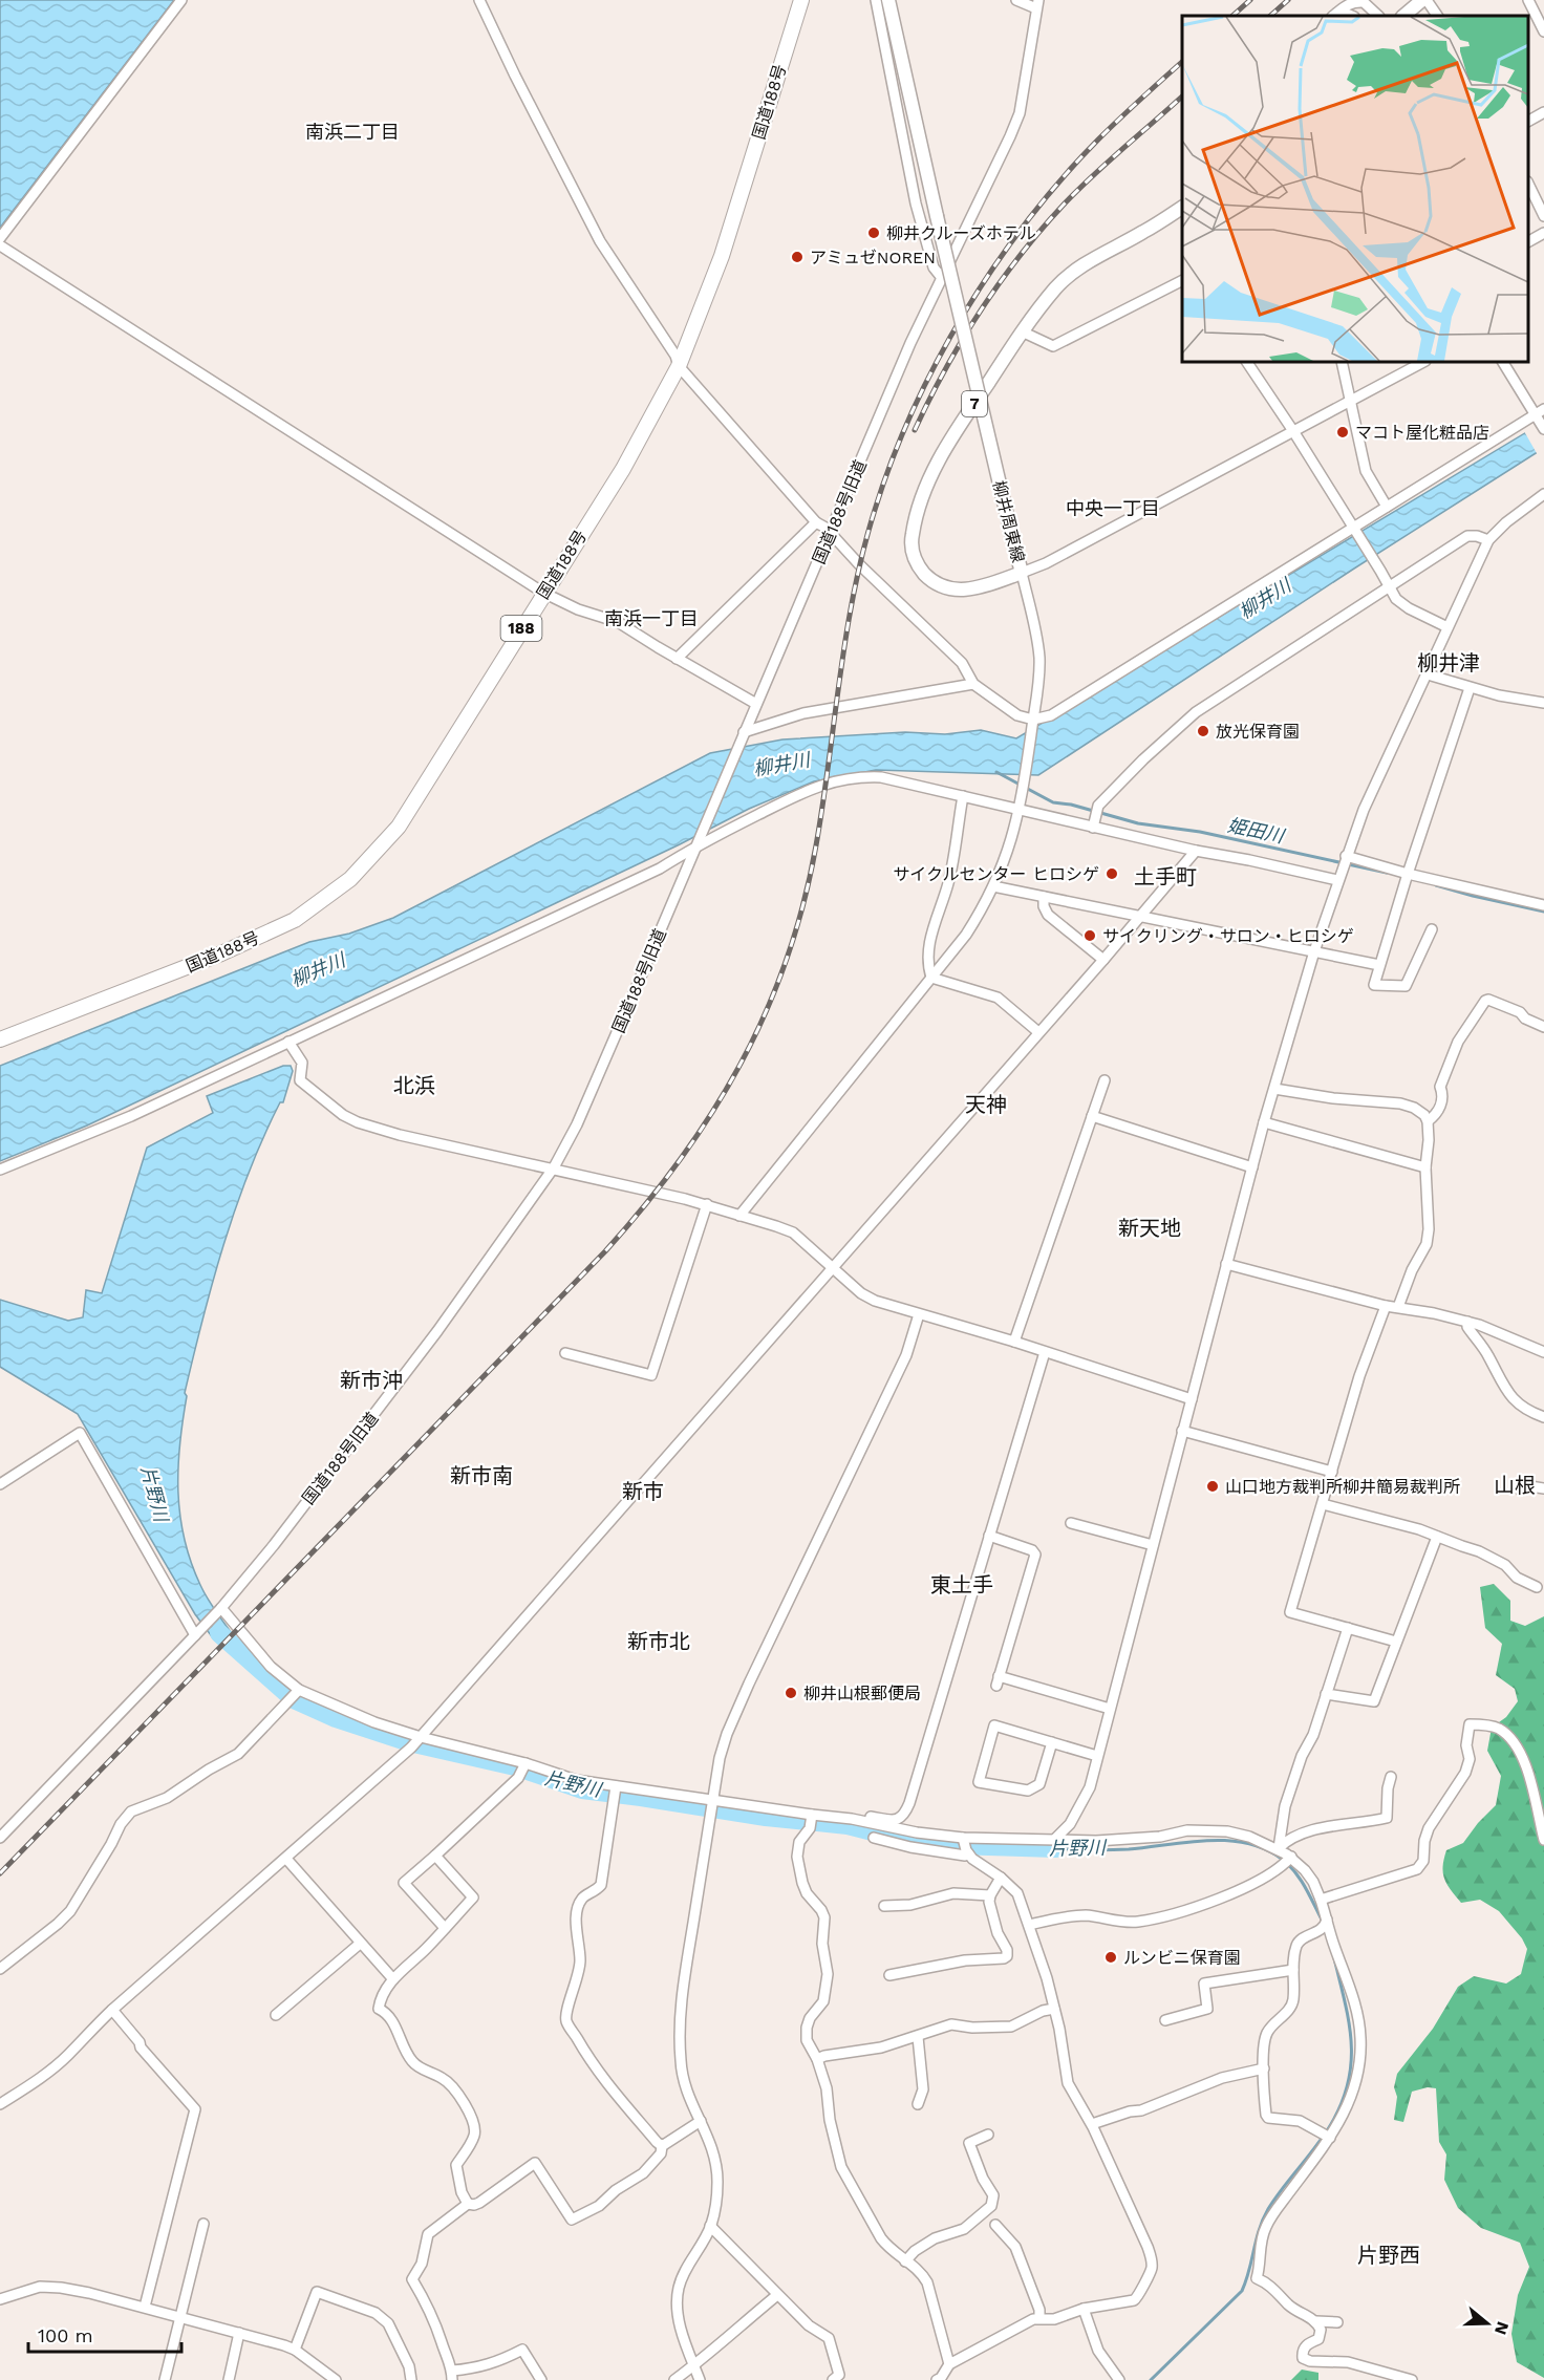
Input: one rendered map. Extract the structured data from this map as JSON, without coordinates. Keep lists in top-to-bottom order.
{
  "streets": {
    "highway": ["国道188号", "188"],
    "main road": ["7", "柳井周東線"],
    "street": ["国道188号旧道"]
  },
  "districts": [
    "南浜二丁目",
    "中央一丁目",
    "南浜一丁目",
    "柳井津",
    "土手町",
    "北浜",
    "天神",
    "新天地",
    "新市沖",
    "新市南",
    "山根",
    "新市",
    "東土手",
    "新市北",
    "片野西"
  ],
  "water": ["柳井川", "姫田川", "片野川"],
  "places": [
    "柳井クルーズホテル",
    "アミュゼNOREN",
    "マコト屋化粧品店",
    "放光保育園",
    "サイクルセンター ヒロシゲ",
    "サイクリング・サロン・ヒロシゲ",
    "山口地方裁判所柳井簡易裁判所",
    "柳井山根郵便局",
    "ルンビニ保育園"
  ],
  "scale_bar": "100 m",
  "north": "right"
}
